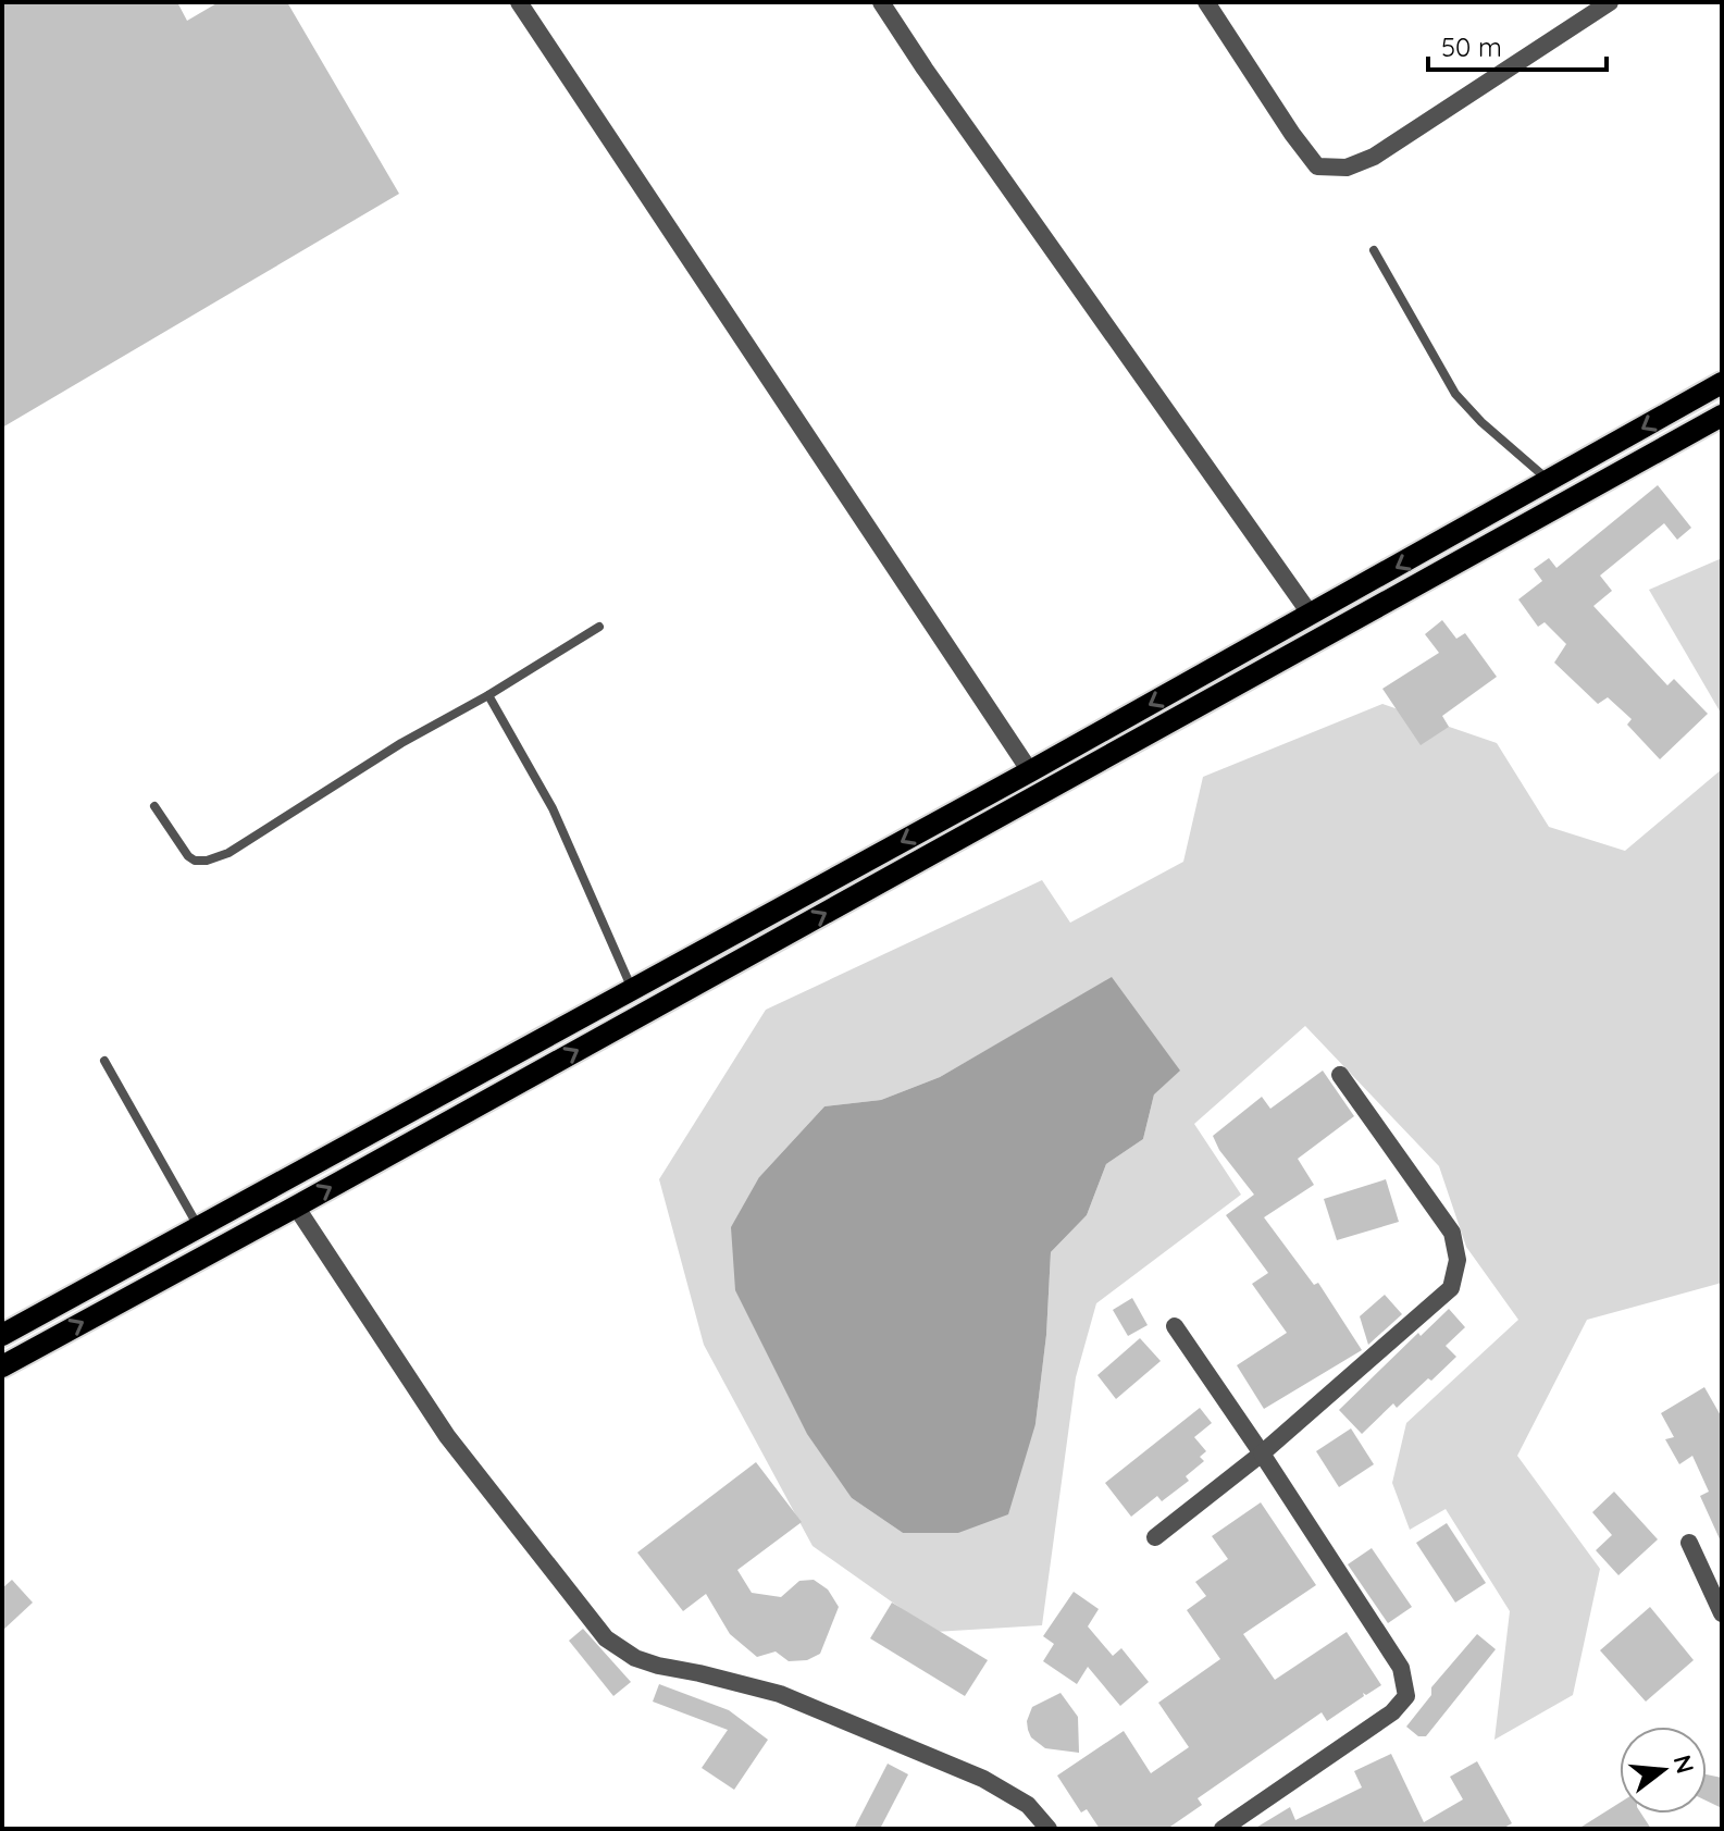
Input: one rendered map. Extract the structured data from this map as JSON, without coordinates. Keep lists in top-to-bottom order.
{
  "scale_bar": "50 m",
  "north": "right"
}
